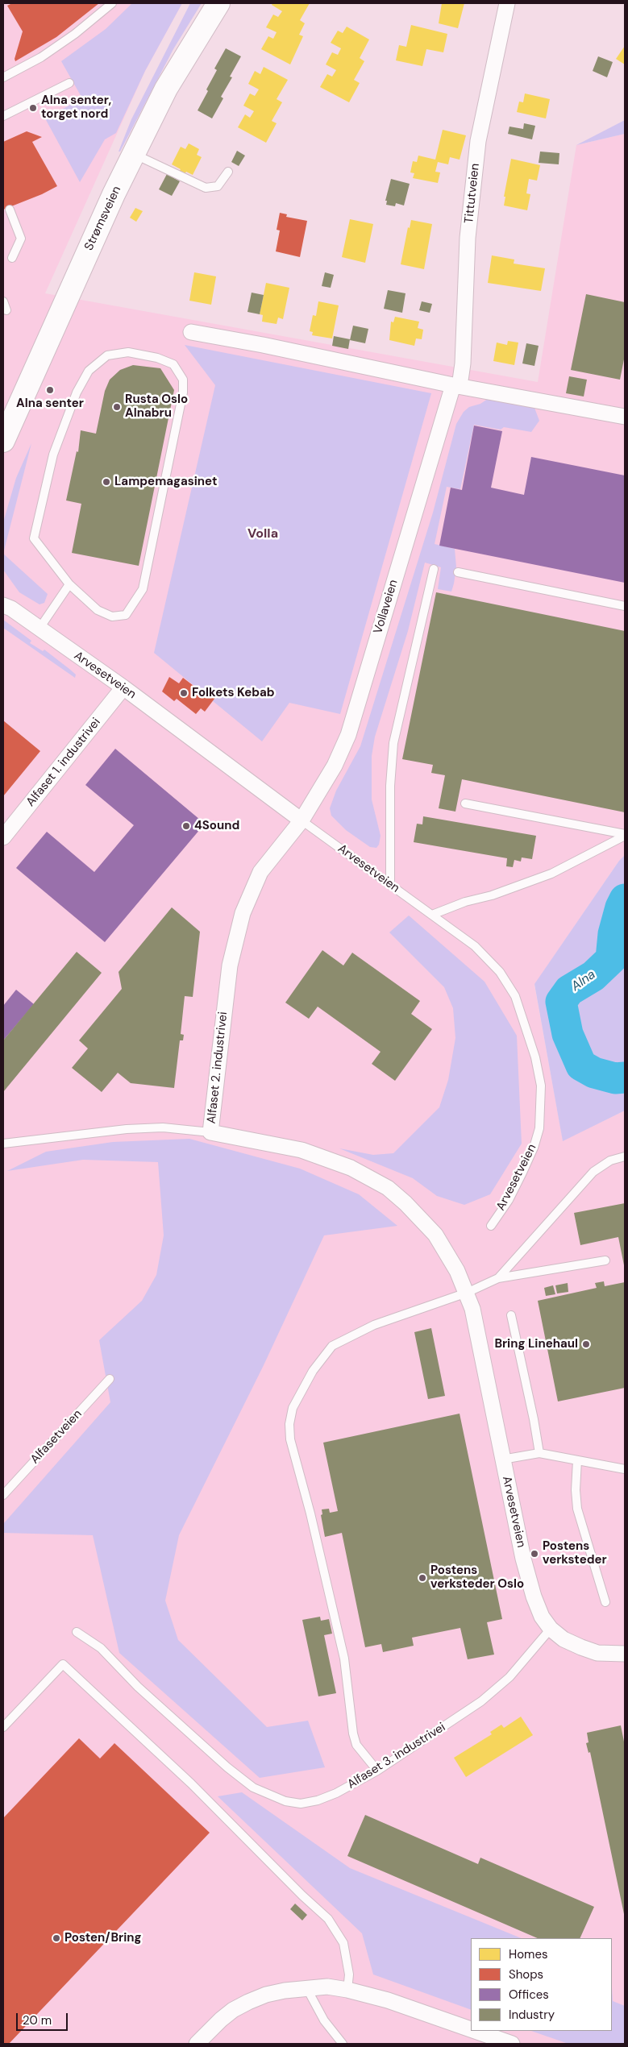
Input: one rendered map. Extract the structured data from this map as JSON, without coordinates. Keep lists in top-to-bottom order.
{
  "streets": {
    "main road": ["Strømsveien"],
    "street": [
      "Tittutveien",
      "Vollaveien",
      "Arvesetveien",
      "Alfaset 1. industrivei",
      "Alfaset 2. industrivei"
    ],
    "lane": ["Alfasetveien", "Alfaset 3. industrivei"]
  },
  "crossings": [
    ["Tittutveien", "Vollaveien"],
    ["Vollaveien", "Arvesetveien"],
    ["Vollaveien", "Alfaset 2. industrivei"],
    ["Arvesetveien", "Alfaset 1. industrivei"],
    ["Arvesetveien", "Alfaset 2. industrivei"],
    ["Arvesetveien", "Alfaset 3. industrivei"]
  ],
  "districts": ["Volla"],
  "water": ["Alna"],
  "places": [
    "Alna senter, torget nord",
    "Alna senter",
    "Rusta Oslo Alnabru",
    "Lampemagasinet",
    "Folkets Kebab",
    "4Sound",
    "Bring Linehaul",
    "Postens verksteder",
    "Postens verksteder Oslo",
    "Posten/Bring"
  ],
  "legend": [
    "Homes",
    "Shops",
    "Offices",
    "Industry"
  ],
  "scale_bar": "20 m"
}
